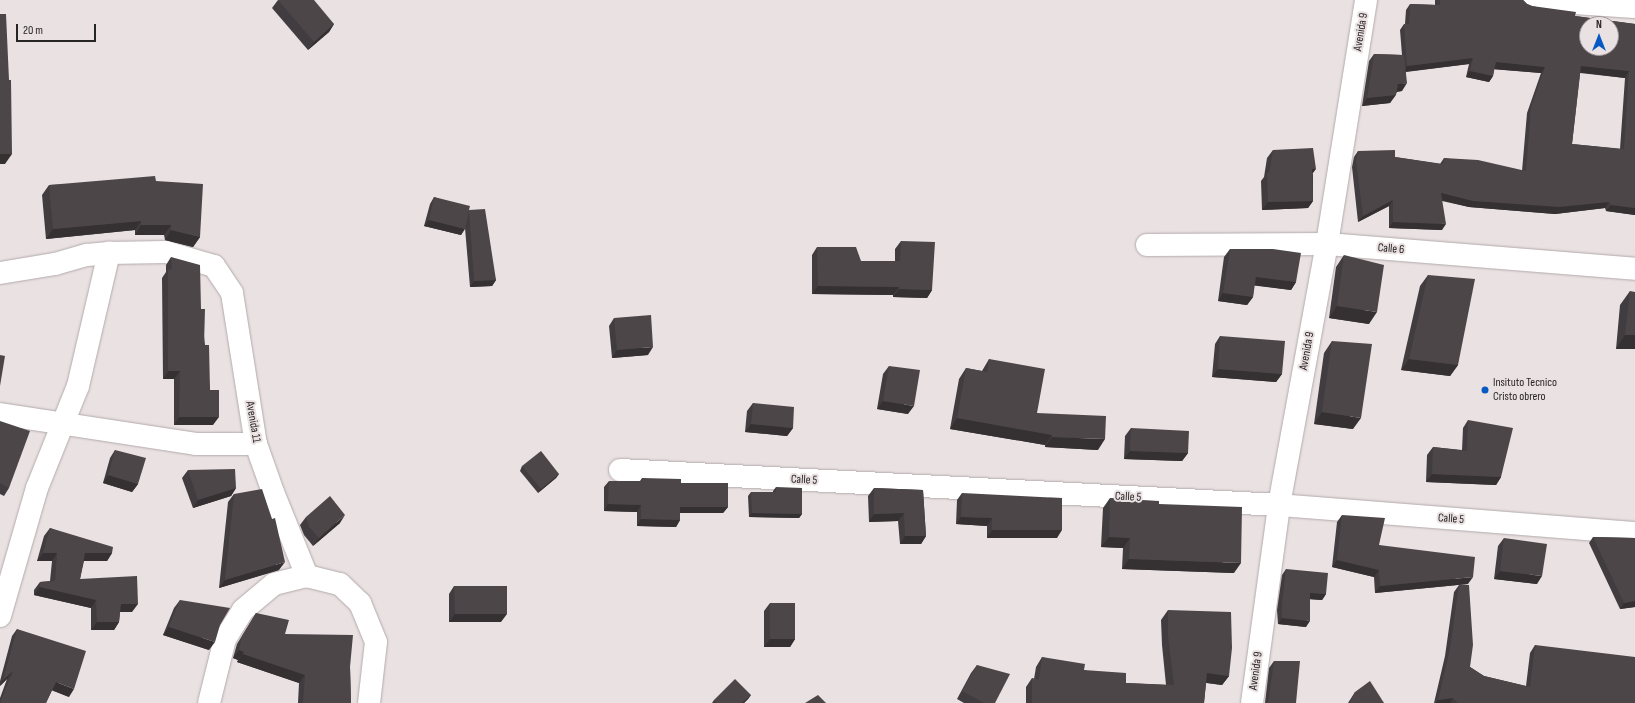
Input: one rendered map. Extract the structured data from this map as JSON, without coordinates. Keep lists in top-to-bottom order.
{
  "streets": {
    "street": [
      "Avenida 9",
      "Calle 6",
      "Avenida 11",
      "Calle 5"
    ]
  },
  "crossings": [
    ["Avenida 9", "Calle 6"],
    ["Avenida 9", "Calle 5"]
  ],
  "places": ["Insituto Tecnico Cristo obrero"],
  "scale_bar": "20 m",
  "north": "top"
}
